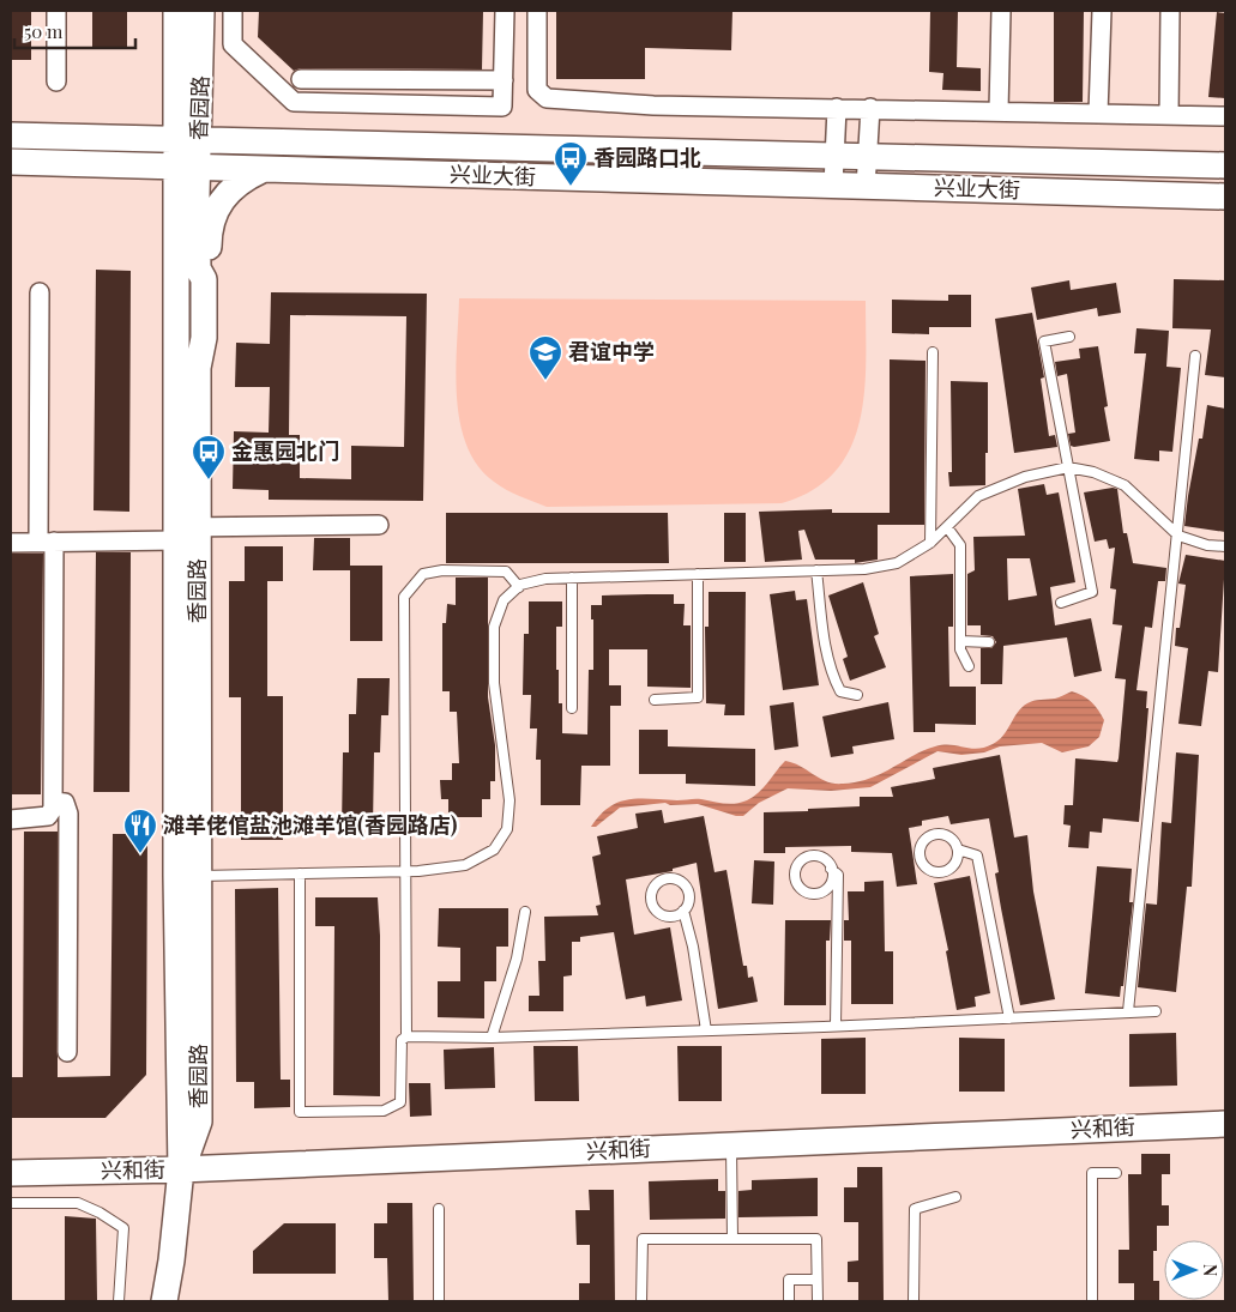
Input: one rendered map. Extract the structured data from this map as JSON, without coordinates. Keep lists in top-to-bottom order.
{
  "streets": {
    "street": ["香园路", "兴业大街", "兴和街"]
  },
  "crossings": [
    ["香园路", "兴业大街"],
    ["香园路", "兴和街"]
  ],
  "places": {
    "bus stop": ["香园路口北", "金惠园北门"],
    "school or university": ["君谊中学"],
    "restaurant": ["滩羊佬倌盐池滩羊馆(香园路店)"]
  },
  "scale_bar": "50 m",
  "north": "right"
}
